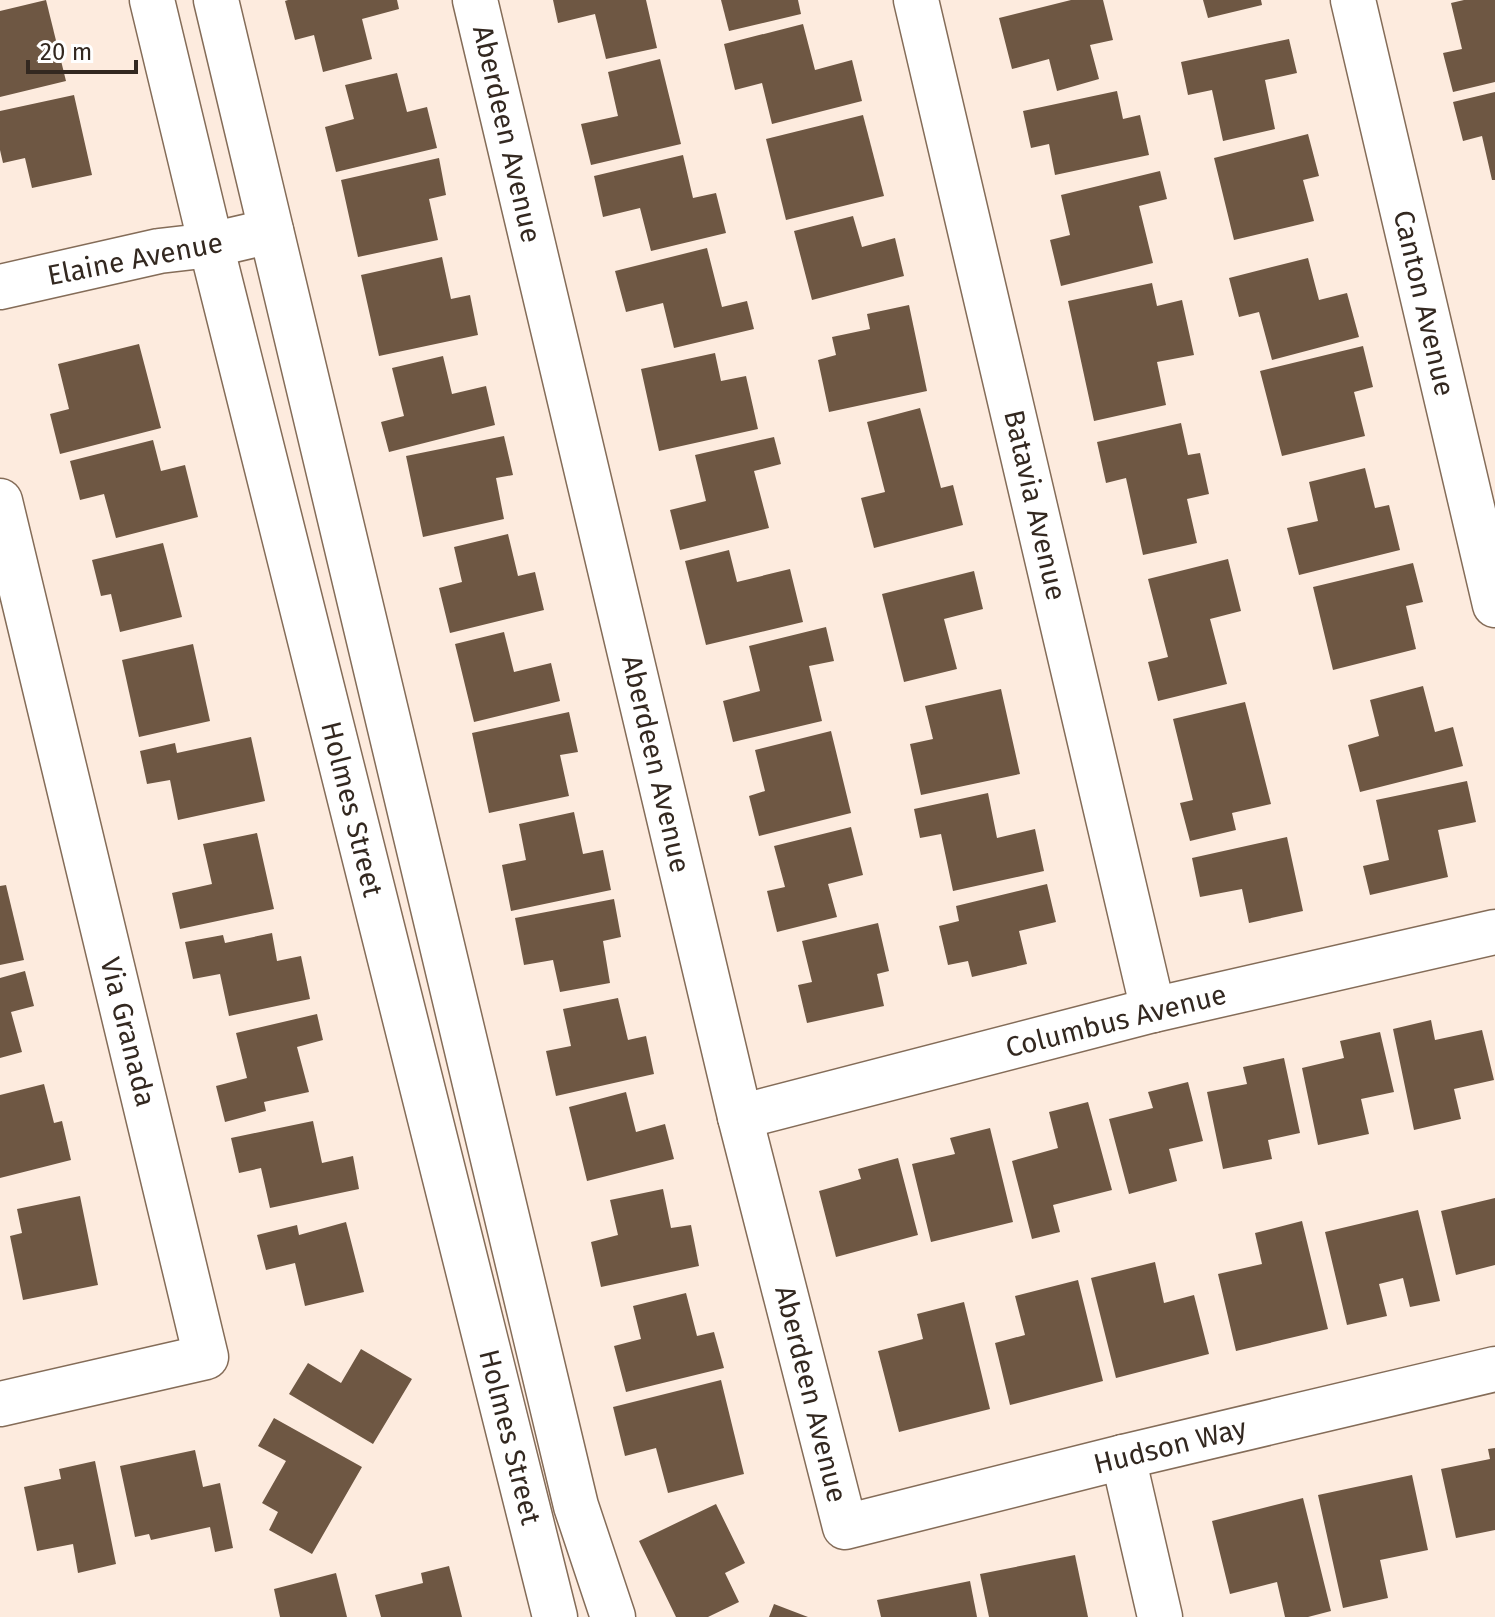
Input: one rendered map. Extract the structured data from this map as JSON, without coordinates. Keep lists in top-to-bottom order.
{
  "streets": {
    "street": [
      "Aberdeen Avenue",
      "Elaine Avenue",
      "Canton Avenue",
      "Batavia Avenue",
      "Holmes Street",
      "Columbus Avenue",
      "Via Granada",
      "Hudson Way"
    ]
  },
  "crossings": [
    ["Aberdeen Avenue", "Columbus Avenue"],
    ["Aberdeen Avenue", "Hudson Way"],
    ["Elaine Avenue", "Holmes Street"],
    ["Batavia Avenue", "Columbus Avenue"]
  ],
  "scale_bar": "20 m"
}
